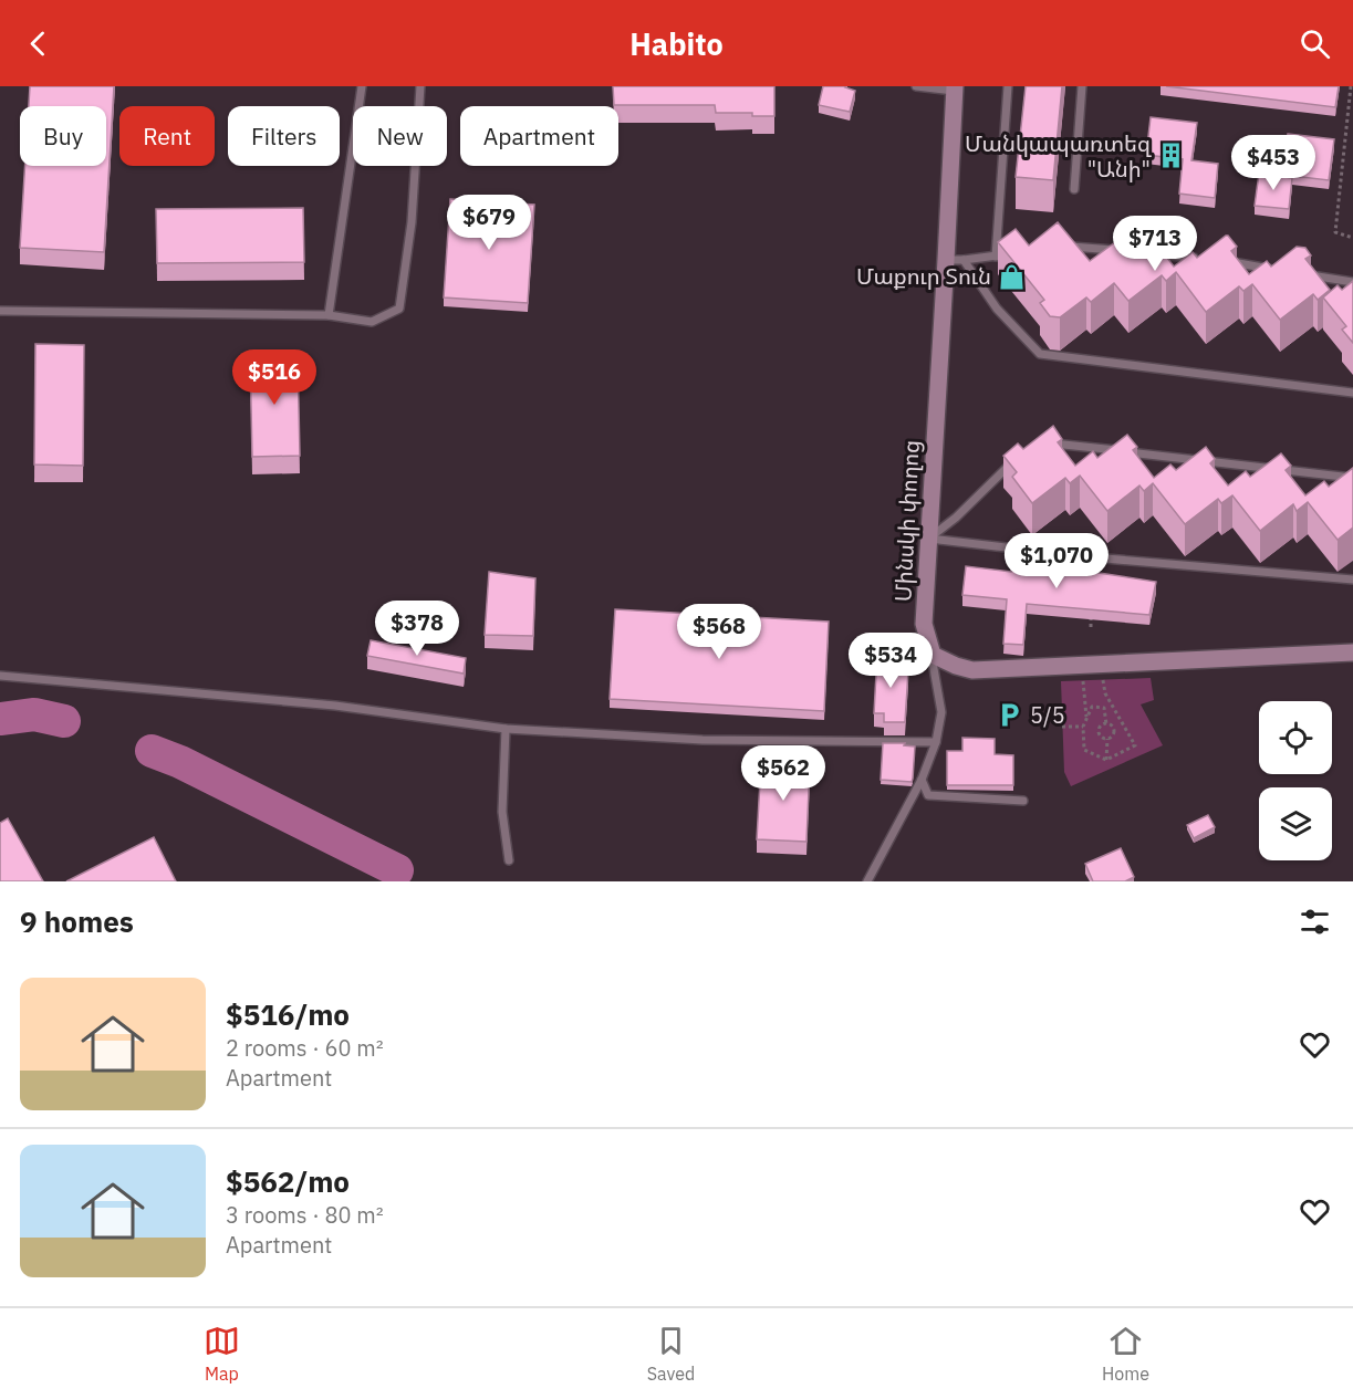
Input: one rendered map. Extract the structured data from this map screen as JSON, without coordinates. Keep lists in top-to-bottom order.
{
  "streets": {
    "main road": ["Մինսկի փողոց"]
  },
  "places": {
    "building": ["Մանկապառտեզ \"Անի\""],
    "shop": ["Մաքուր Տուն"],
    "parking": ["5/5"]
  },
  "page": {
    "header": "Habito",
    "chip": [
      "Buy",
      "Rent",
      "Filters",
      "New",
      "Apartment"
    ],
    "price": [
      "$453",
      "$679",
      "$713",
      "$516",
      "$1,070",
      "$378",
      "$568",
      "$534",
      "$562"
    ],
    "heading": "9 homes",
    "list": [
      {
        "name": "$516/mo",
        "note": "2 rooms · 60 m² · Apartment"
      },
      {
        "name": "$562/mo",
        "note": "3 rooms · 80 m² · Apartment"
      }
    ],
    "tabs": ["Map", "Saved", "Home"]
  }
}
